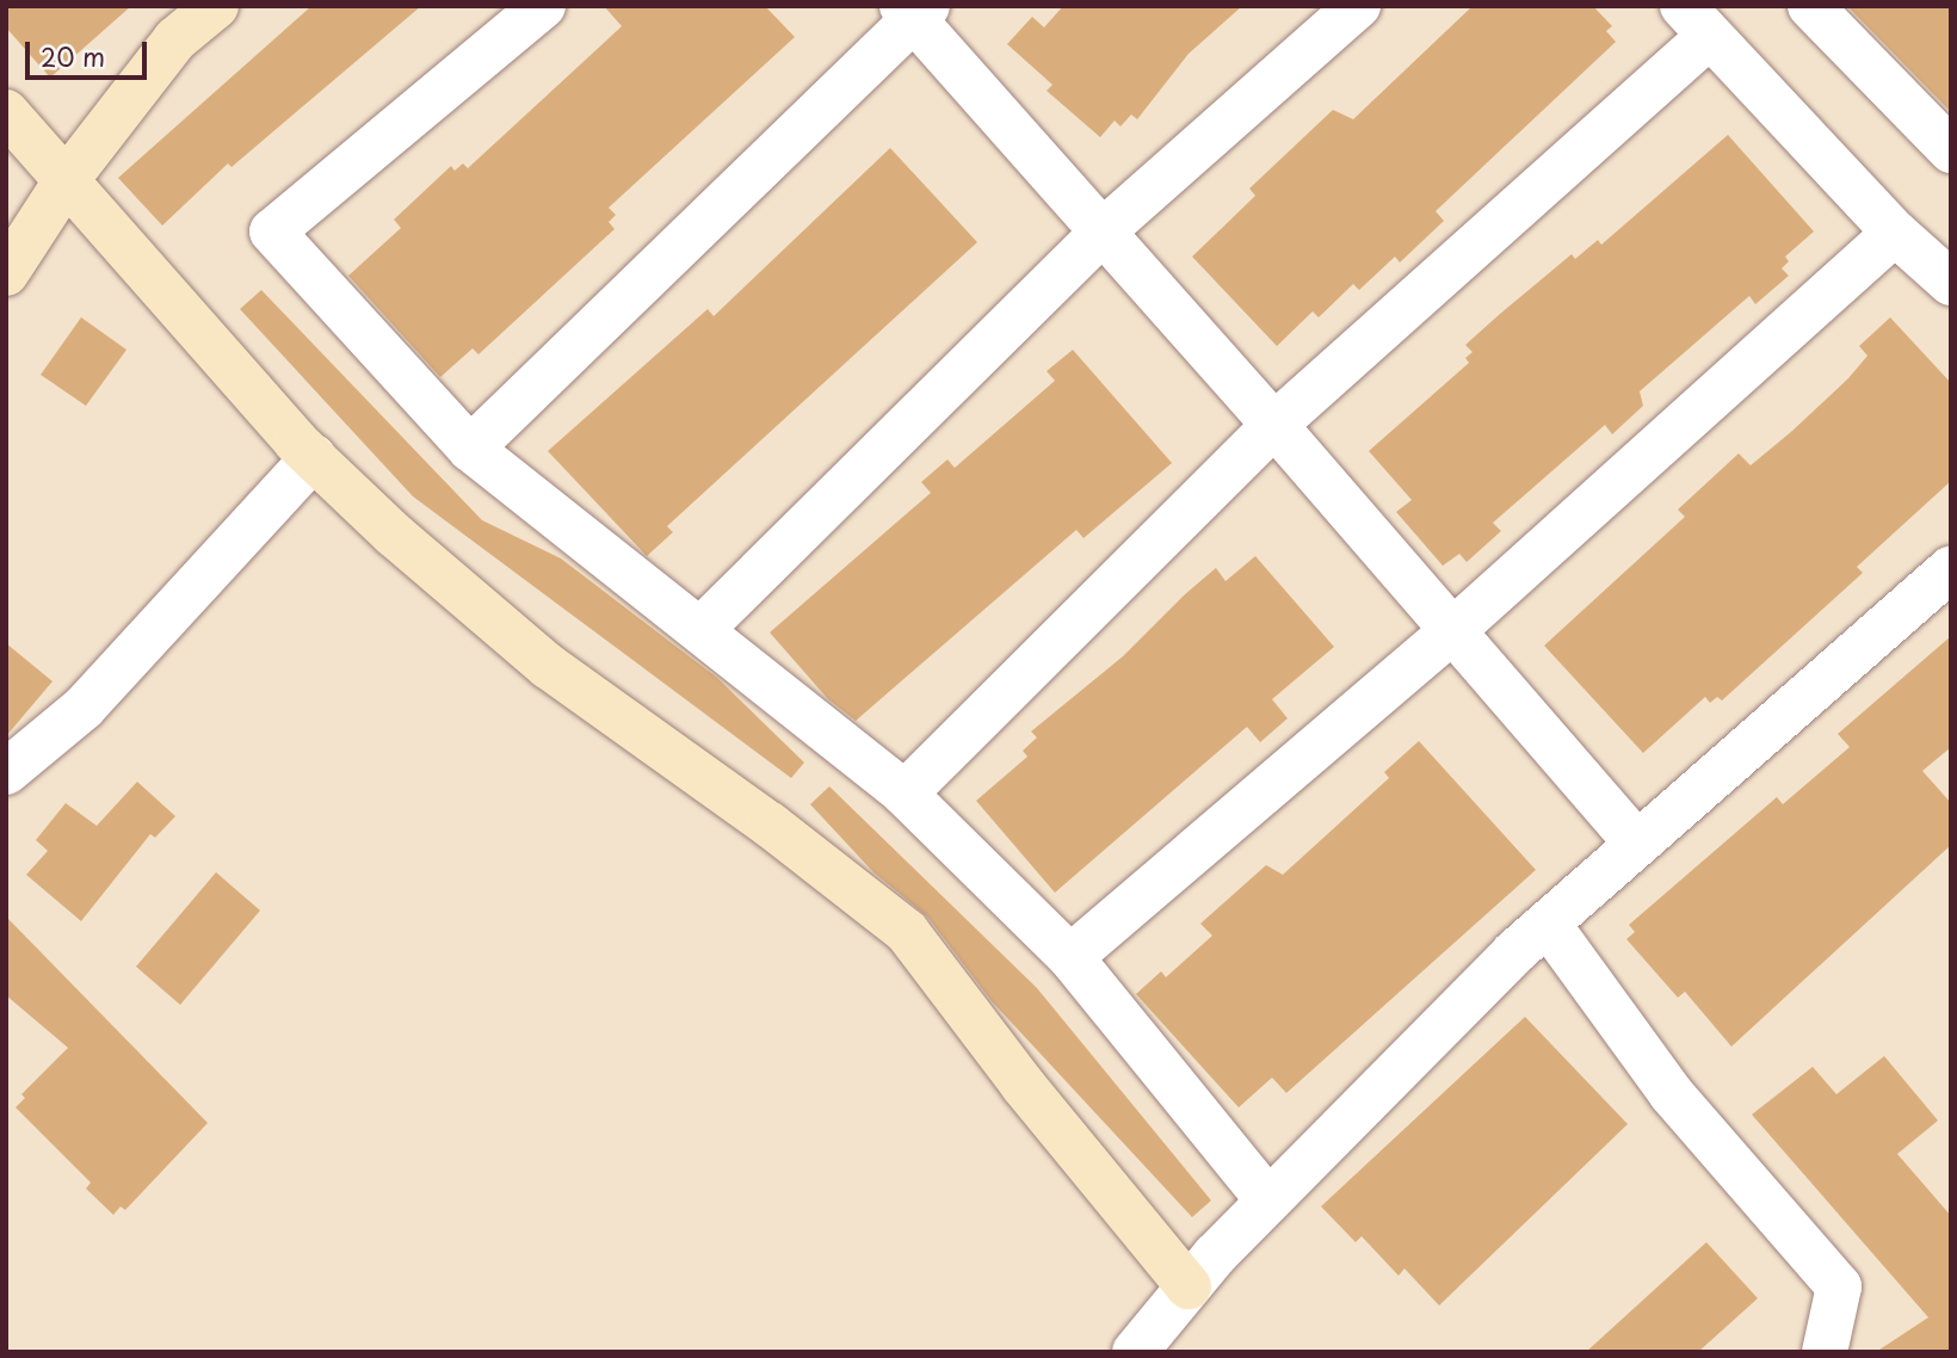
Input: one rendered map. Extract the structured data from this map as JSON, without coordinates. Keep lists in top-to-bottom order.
{
  "scale_bar": "20 m"
}
